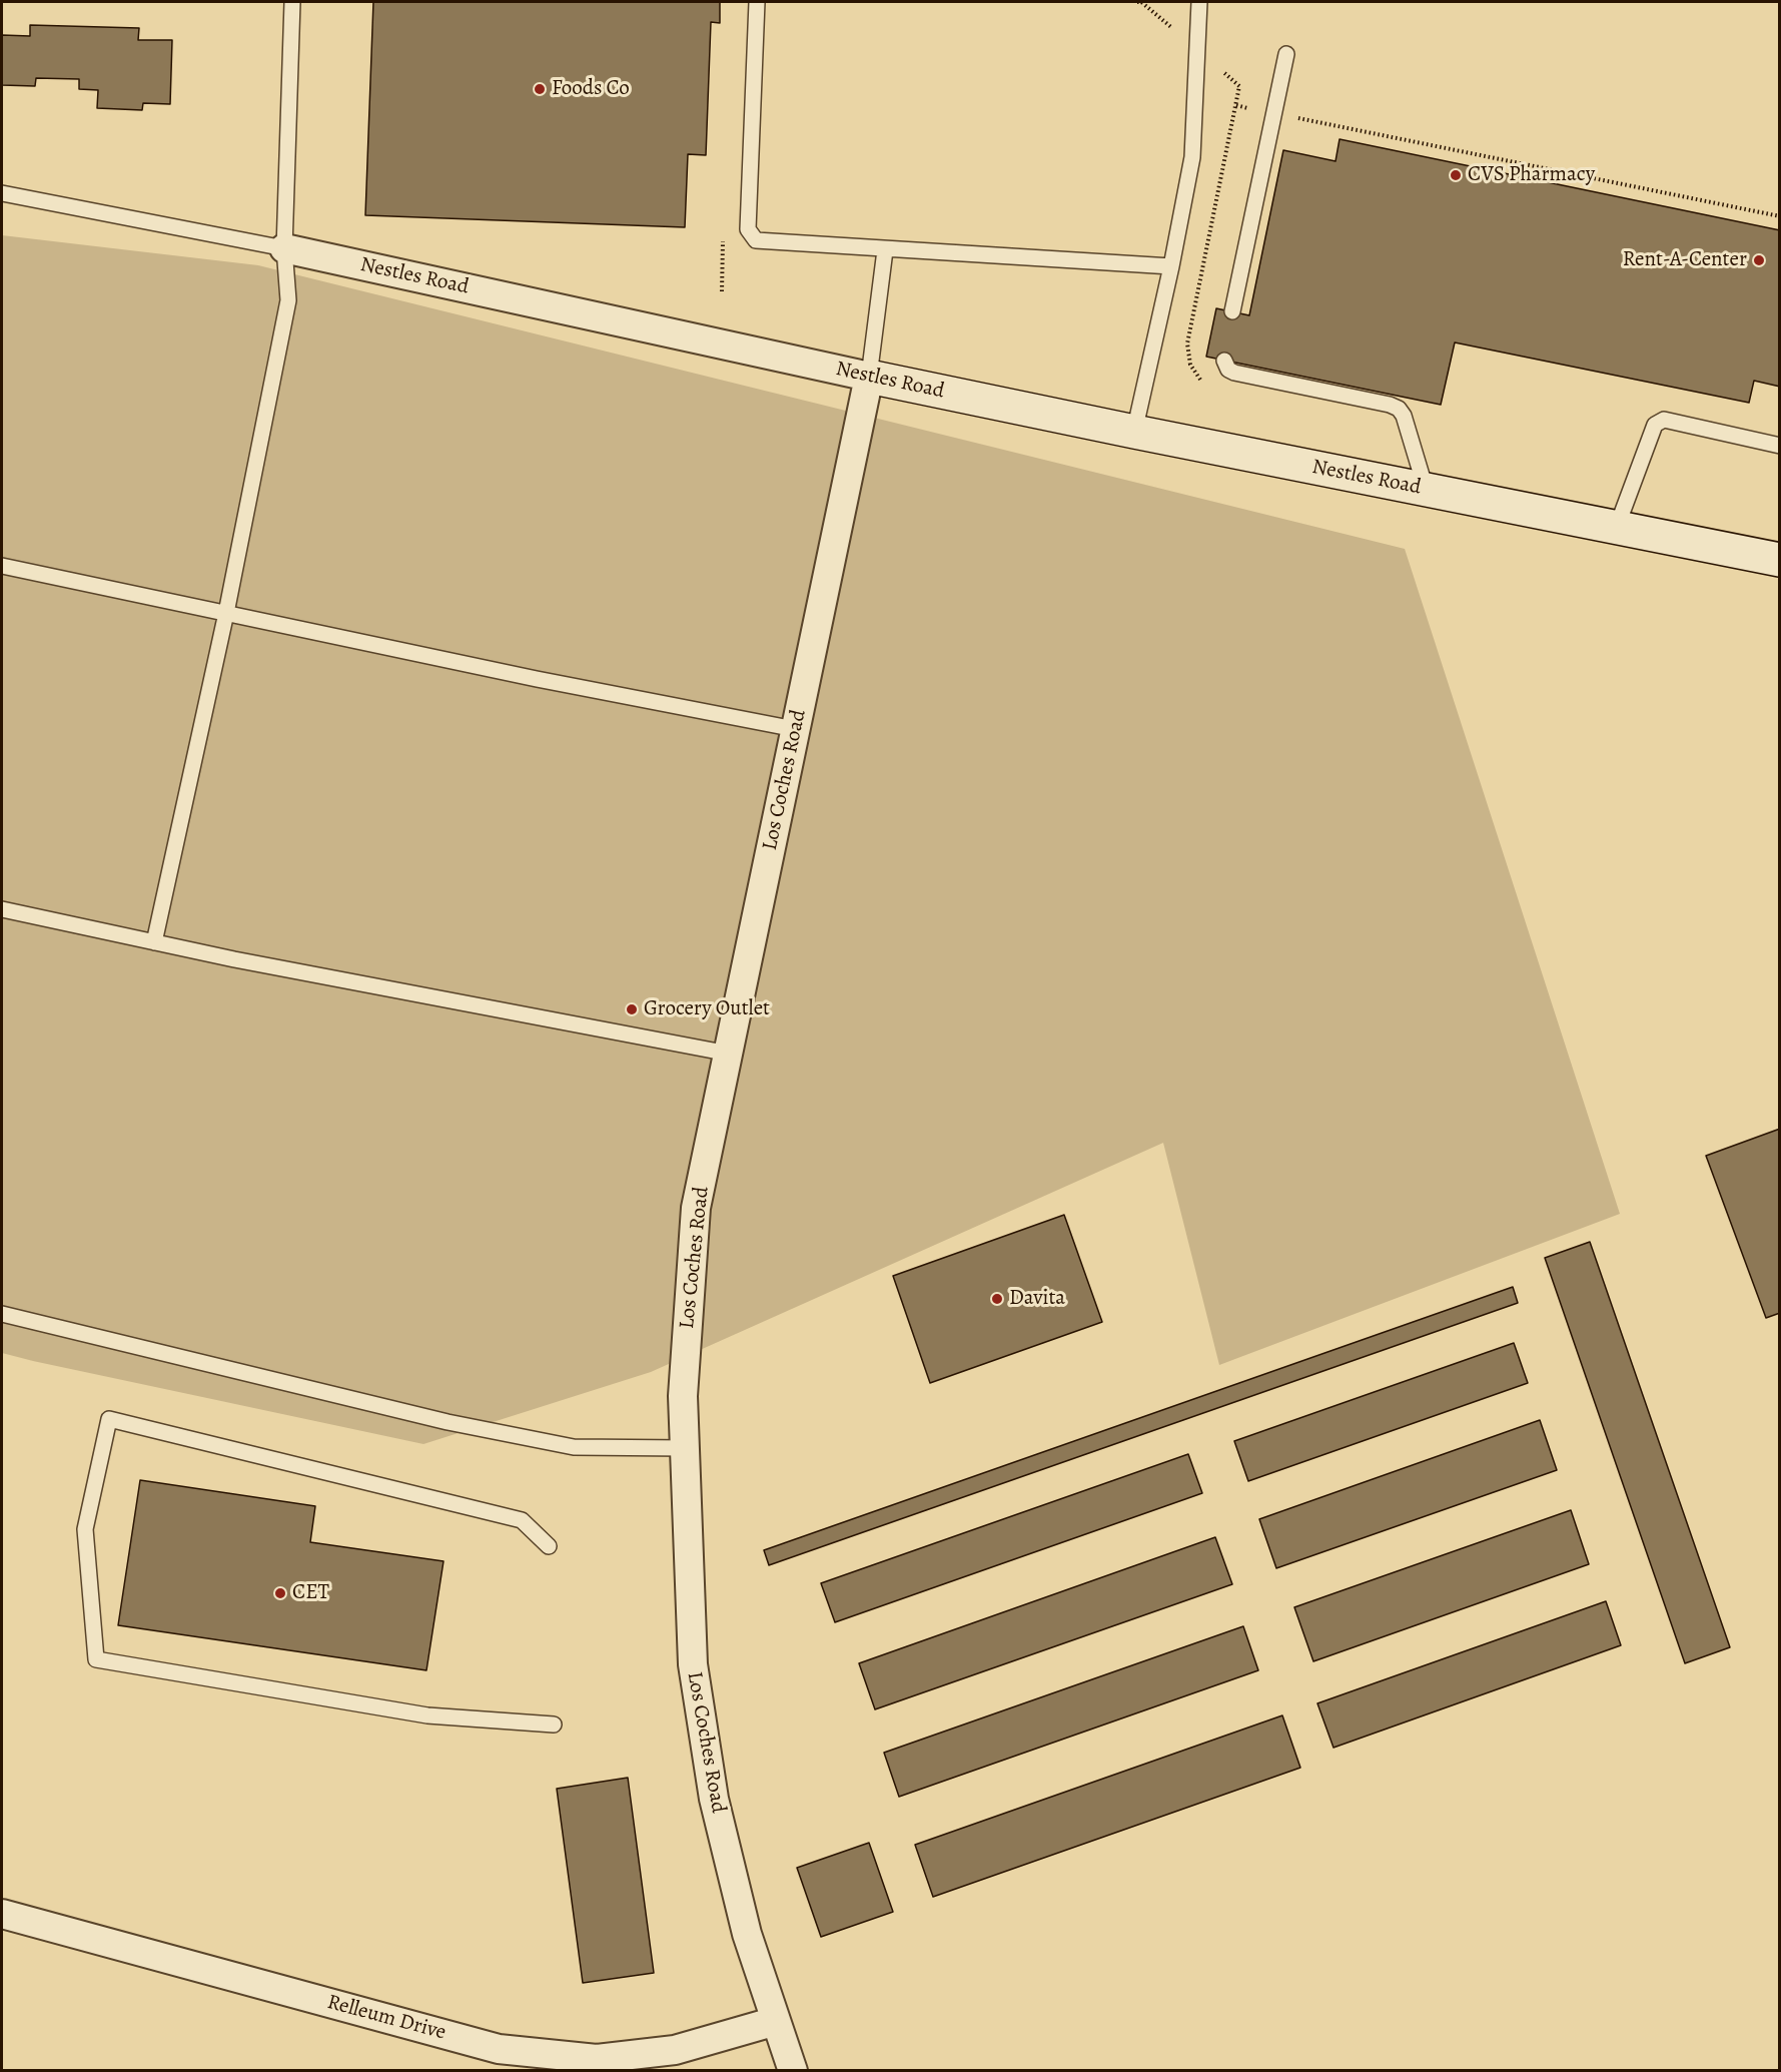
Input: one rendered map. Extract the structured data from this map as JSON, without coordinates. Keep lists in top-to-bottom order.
{
  "streets": {
    "street": ["Nestles Road", "Los Coches Road", "Relleum Drive"]
  },
  "crossings": [
    ["Nestles Road", "Los Coches Road"],
    ["Los Coches Road", "Relleum Drive"]
  ],
  "places": [
    "Foods Co",
    "CVS Pharmacy",
    "Rent-A-Center",
    "Grocery Outlet",
    "Davita",
    "CET"
  ]
}
